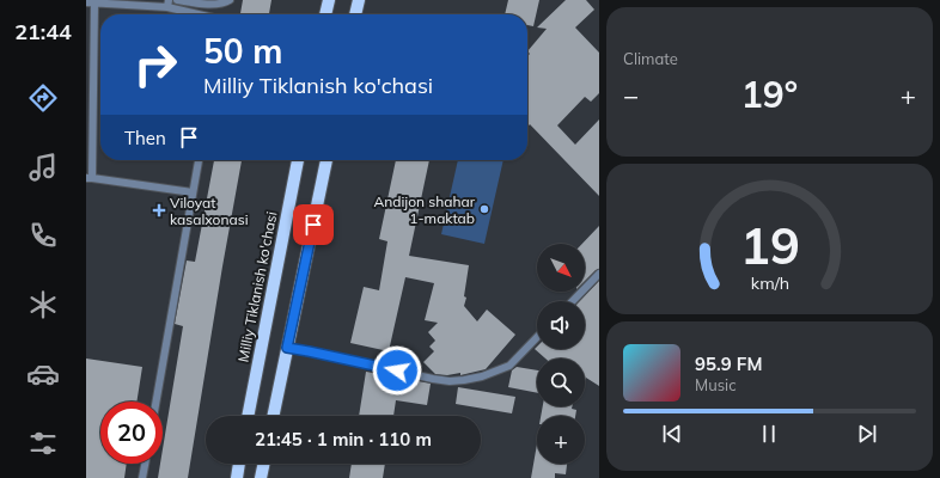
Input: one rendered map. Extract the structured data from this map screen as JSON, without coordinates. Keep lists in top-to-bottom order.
{
  "streets": {
    "main road": ["Milliy Tiklanish ko'chasi"]
  },
  "places": {
    "other": ["Andijon shahar 1-maktab"],
    "health": ["Viloyat kasalxonasi"]
  },
  "north": "bottom right",
  "page": {
    "tabs": "21:44",
    "tile": "Climate",
    "turn": ["50 m", "Milliy Tiklanish ko'chasi"],
    "heat": ["−", "19°", "+"],
    "then": "Then",
    "map_buttons": "+",
    "song": ["95.9 FM", "Music"],
    "limit": "20",
    "trip": "21:45 · 1 min · 110 m",
    "gauge": ["19", "km/h"]
  }
}
